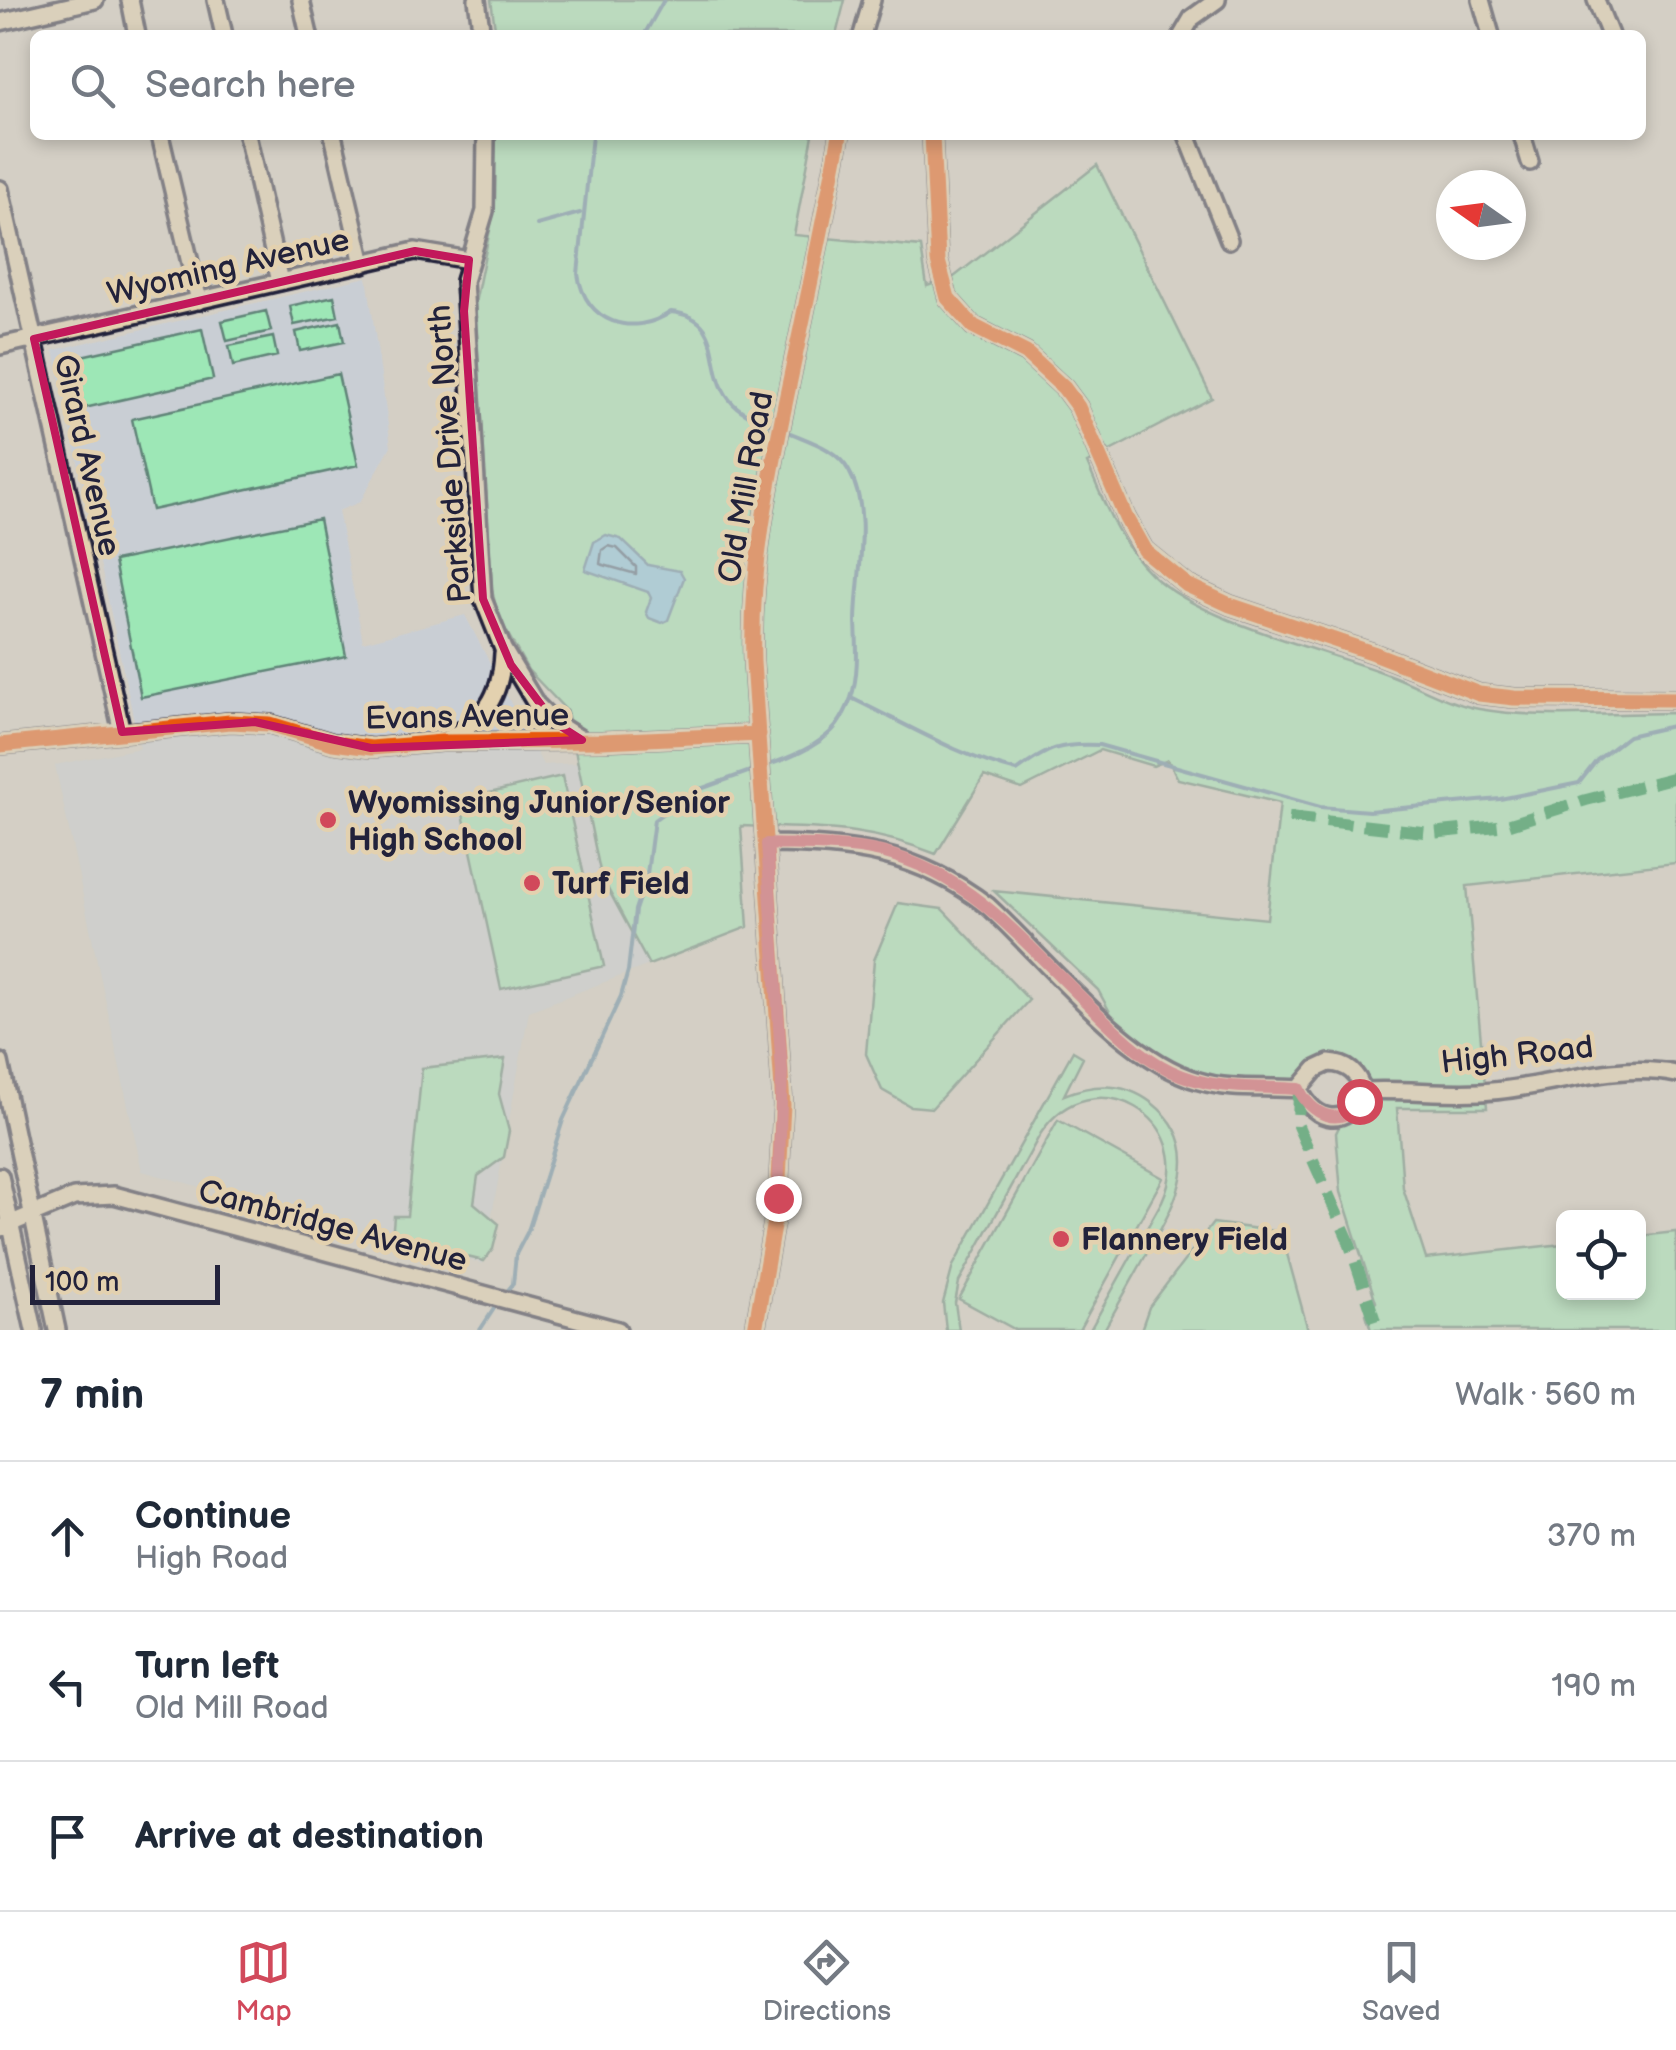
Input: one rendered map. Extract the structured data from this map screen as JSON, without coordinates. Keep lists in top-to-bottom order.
{
  "streets": {
    "street": [
      "Wyoming Avenue",
      "Parkside Drive North",
      "Girard Avenue",
      "Old Mill Road",
      "Evans Avenue",
      "High Road",
      "Cambridge Avenue"
    ]
  },
  "crossings": [
    ["Wyoming Avenue", "Parkside Drive North"],
    ["Wyoming Avenue", "Girard Avenue"],
    ["Parkside Drive North", "Evans Avenue"],
    ["Girard Avenue", "Evans Avenue"],
    ["Old Mill Road", "Evans Avenue"]
  ],
  "places": ["Wyomissing Junior/Senior High School", "Turf Field", "Flannery Field"],
  "scale_bar": "100 m",
  "north": "left",
  "page": {
    "search": "Search here",
    "scale": "100 m",
    "heading": ["7 min", "Walk · 560 m"],
    "list": [
      ["Continue", "High Road", "370 m"],
      ["Turn left", "Old Mill Road", "190 m"],
      "Arrive at destination"
    ],
    "nav": ["Map", "Directions", "Saved"]
  }
}
